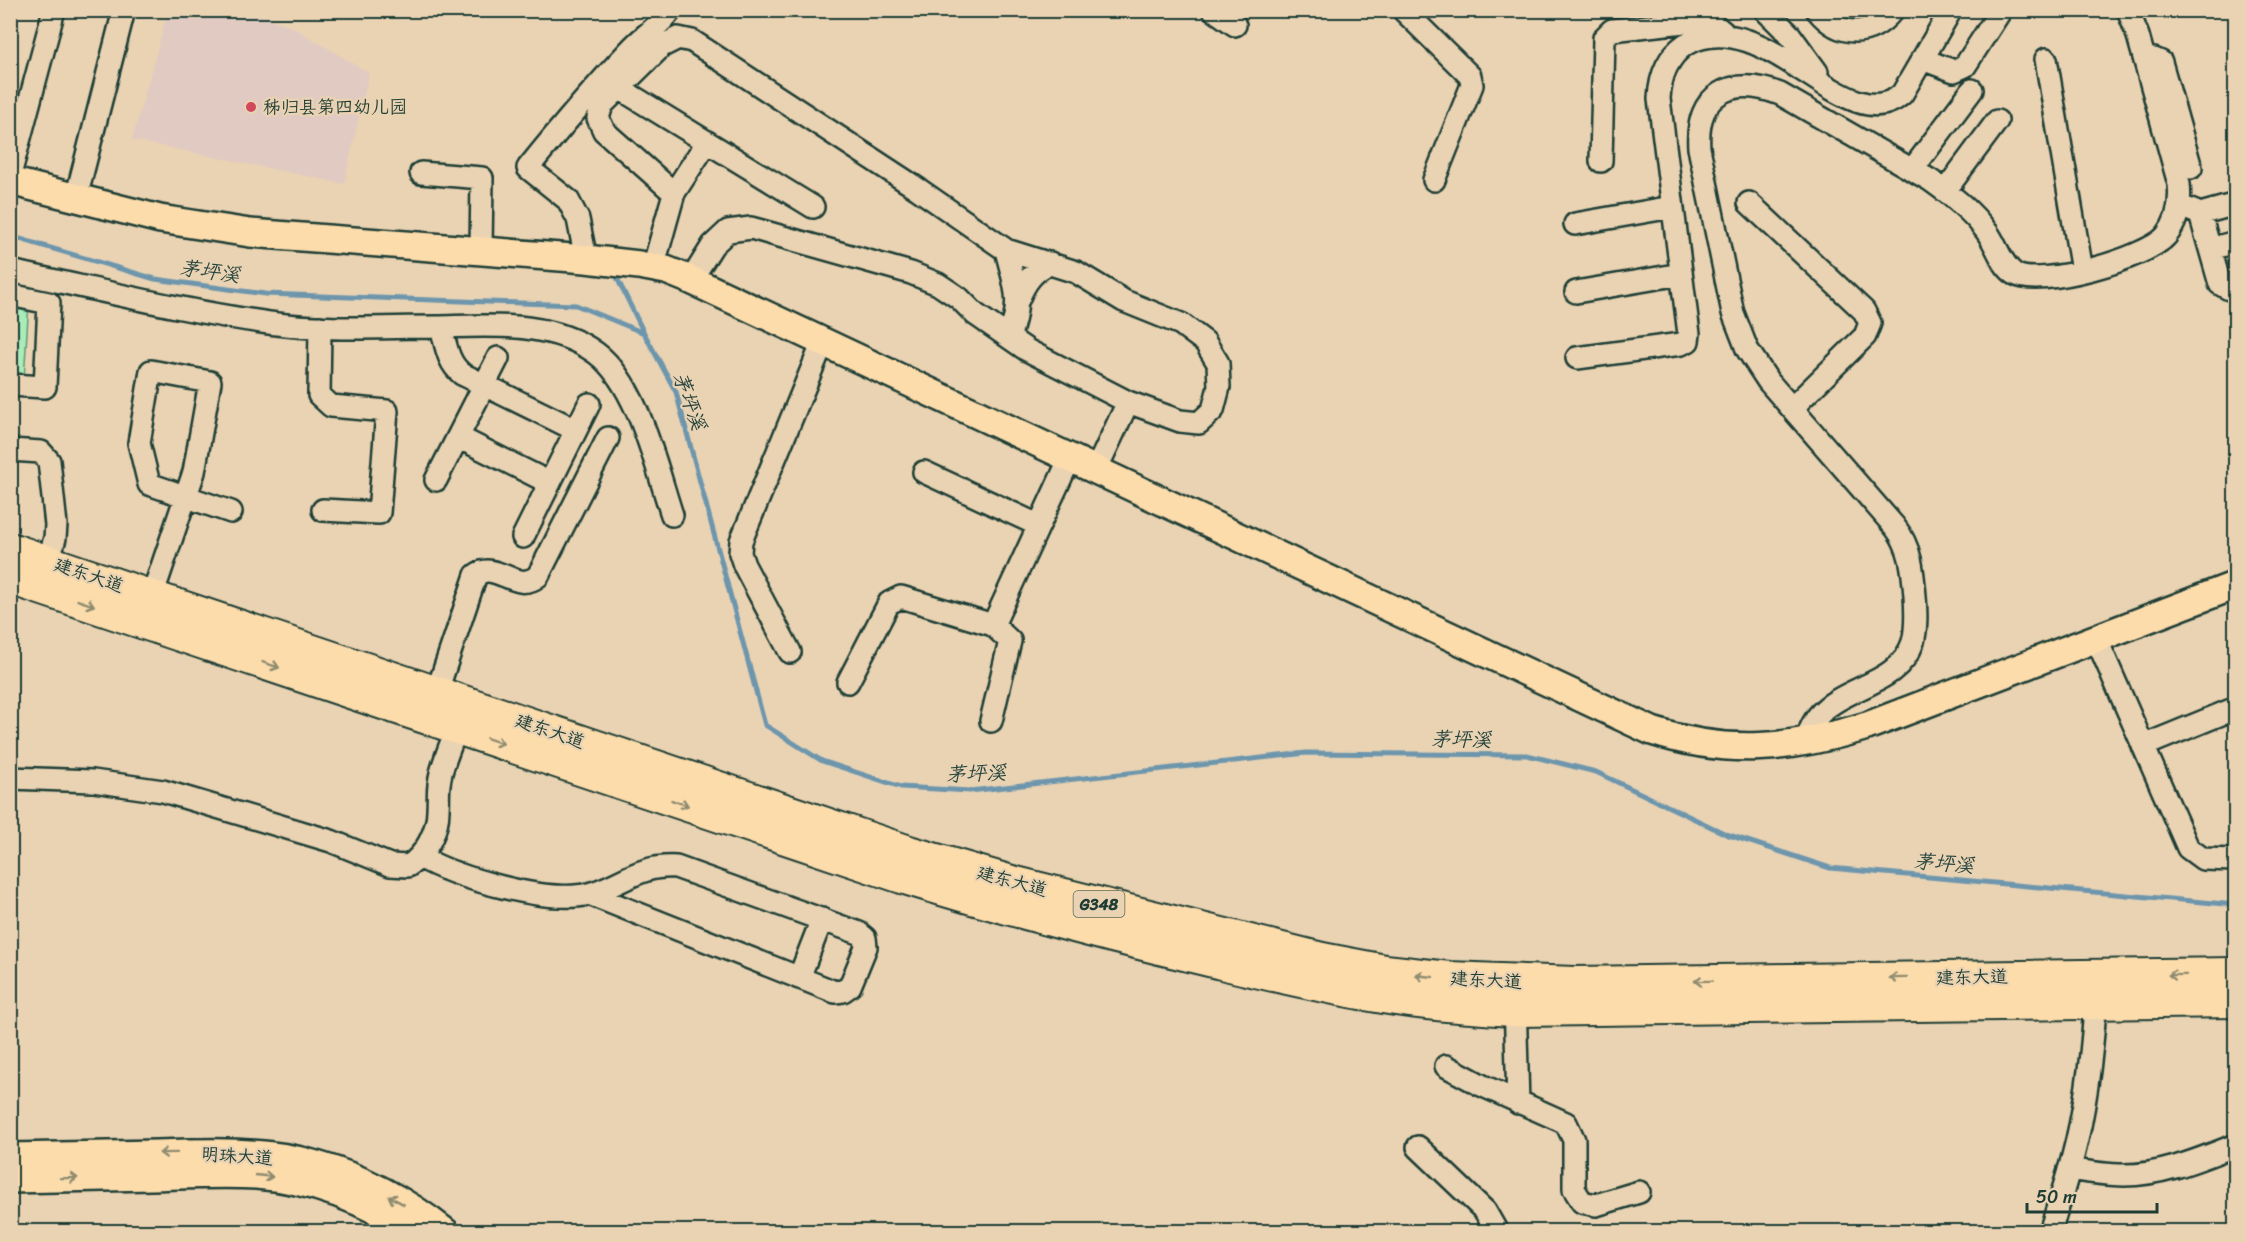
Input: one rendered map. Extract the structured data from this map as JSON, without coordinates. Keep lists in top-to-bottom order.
{
  "streets": {
    "highway": ["建东大道", "G348"],
    "main road": ["明珠大道"]
  },
  "water": ["茅坪溪"],
  "places": ["秭归县第四幼儿园"],
  "scale_bar": "50 m"
}
